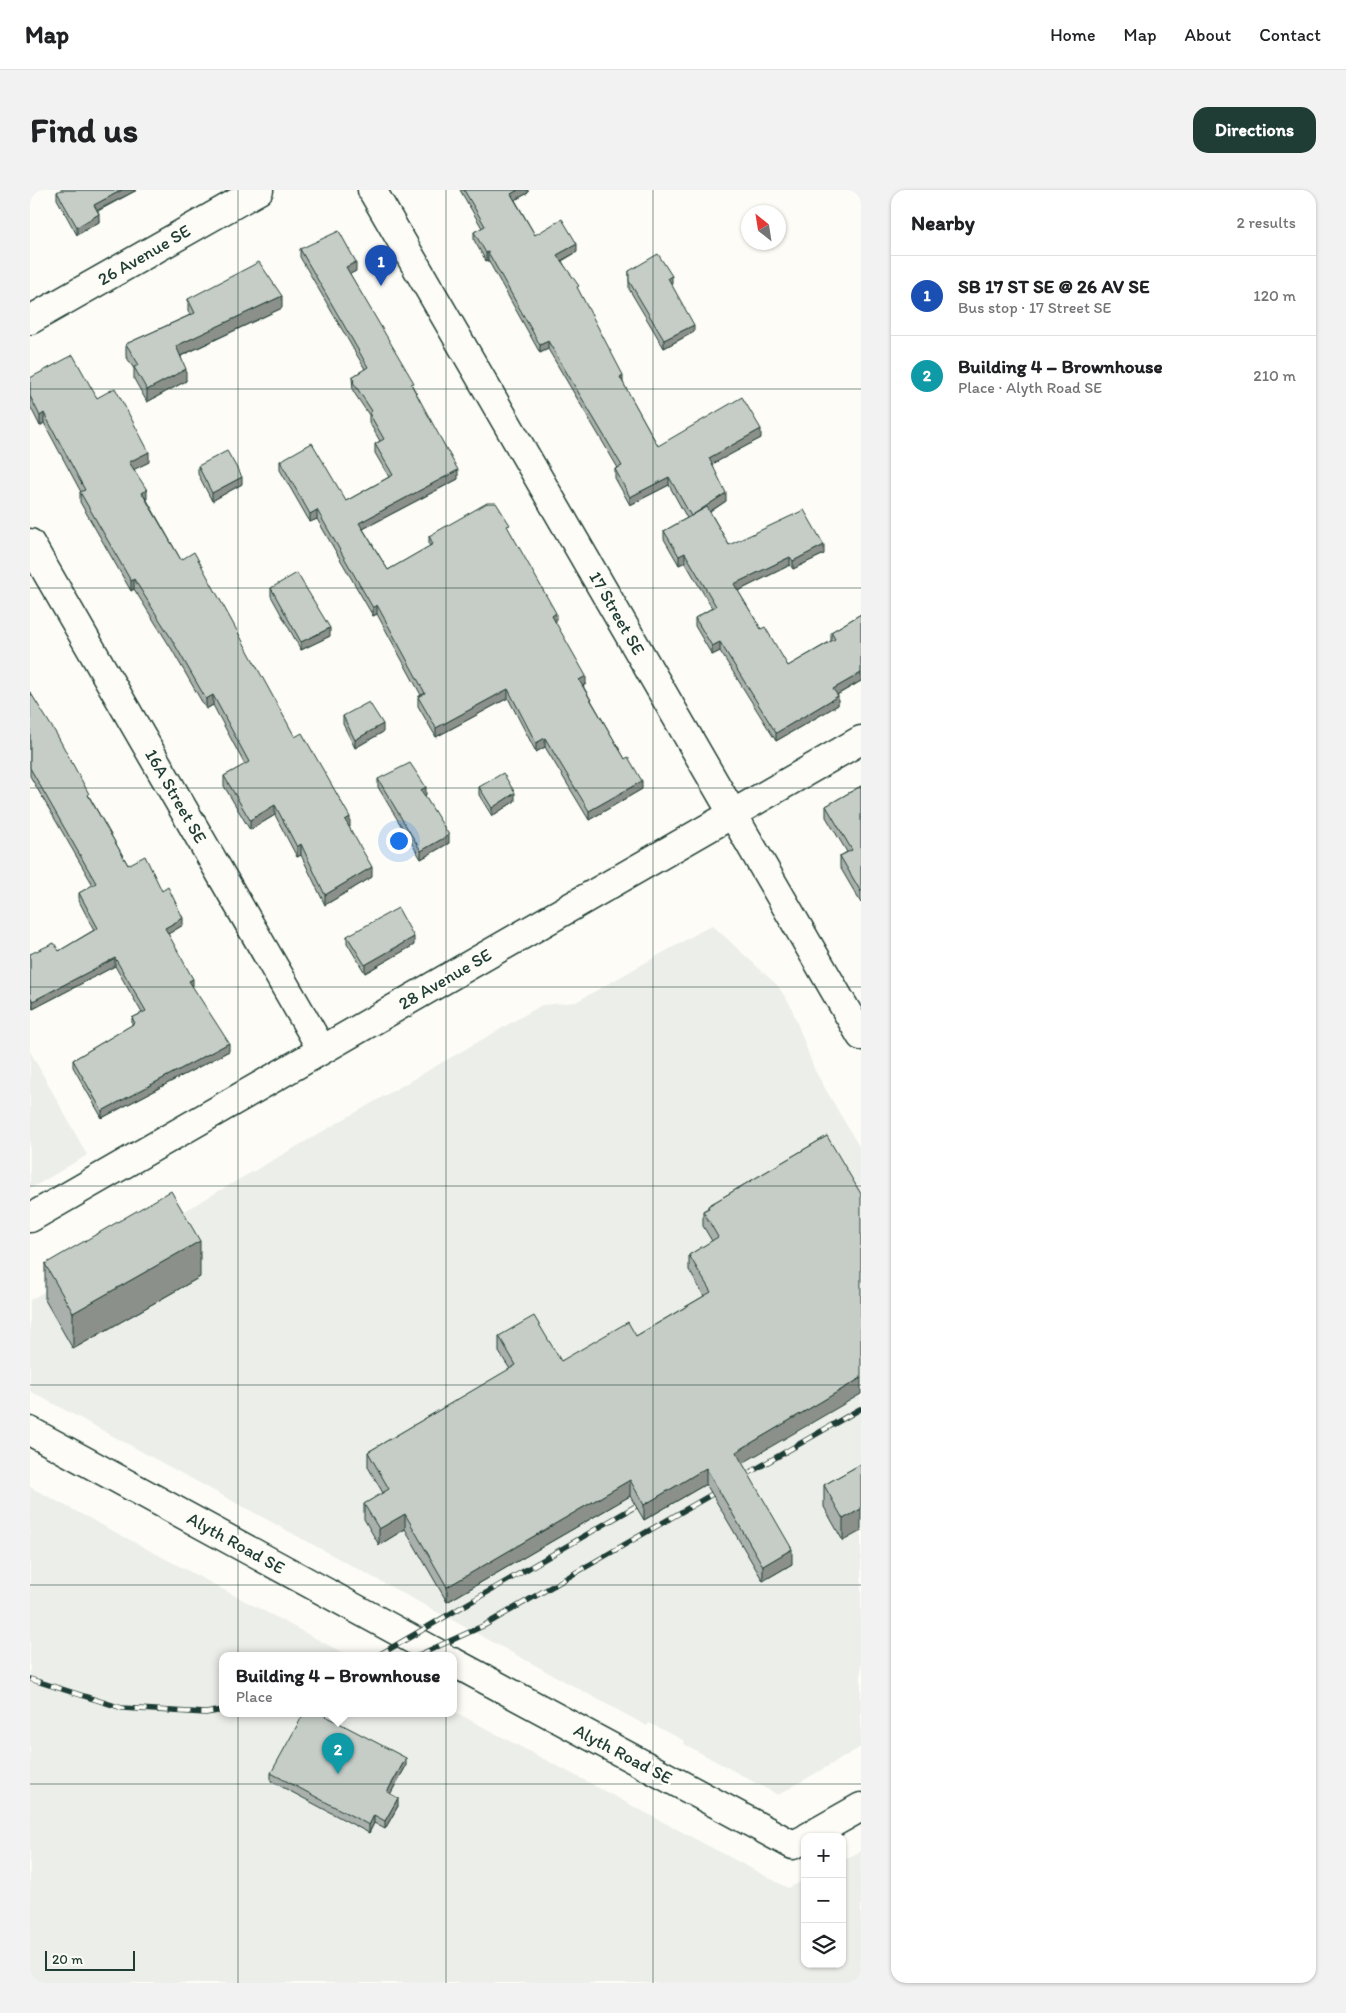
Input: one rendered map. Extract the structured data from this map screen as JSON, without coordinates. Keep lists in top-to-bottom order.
{
  "streets": {
    "street": [
      "26 Avenue SE",
      "17 Street SE",
      "16A Street SE",
      "28 Avenue SE",
      "Alyth Road SE"
    ]
  },
  "crossings": [
    ["17 Street SE", "28 Avenue SE"],
    ["16A Street SE", "28 Avenue SE"]
  ],
  "scale_bar": "20 m",
  "north": "top left",
  "page": {
    "header": "Map",
    "nav": [
      "Home",
      "Map",
      "About",
      "Contact"
    ],
    "buttons": "Directions",
    "title": "Find us",
    "heading": ["Nearby", "2 results"],
    "pins": ["1", "2"],
    "list": [
      {
        "mark": "1",
        "name": "SB 17 ST SE @ 26 AV SE",
        "note": "Bus stop · 17 Street SE",
        "value": "120 m"
      },
      {
        "mark": "2",
        "name": "Building 4 – Brownhouse",
        "note": "Place · Alyth Road SE",
        "value": "210 m"
      }
    ],
    "popup": ["Building 4 – Brownhouse", "Place"],
    "map_buttons": ["+", "−"],
    "scale": "20 m"
  }
}
